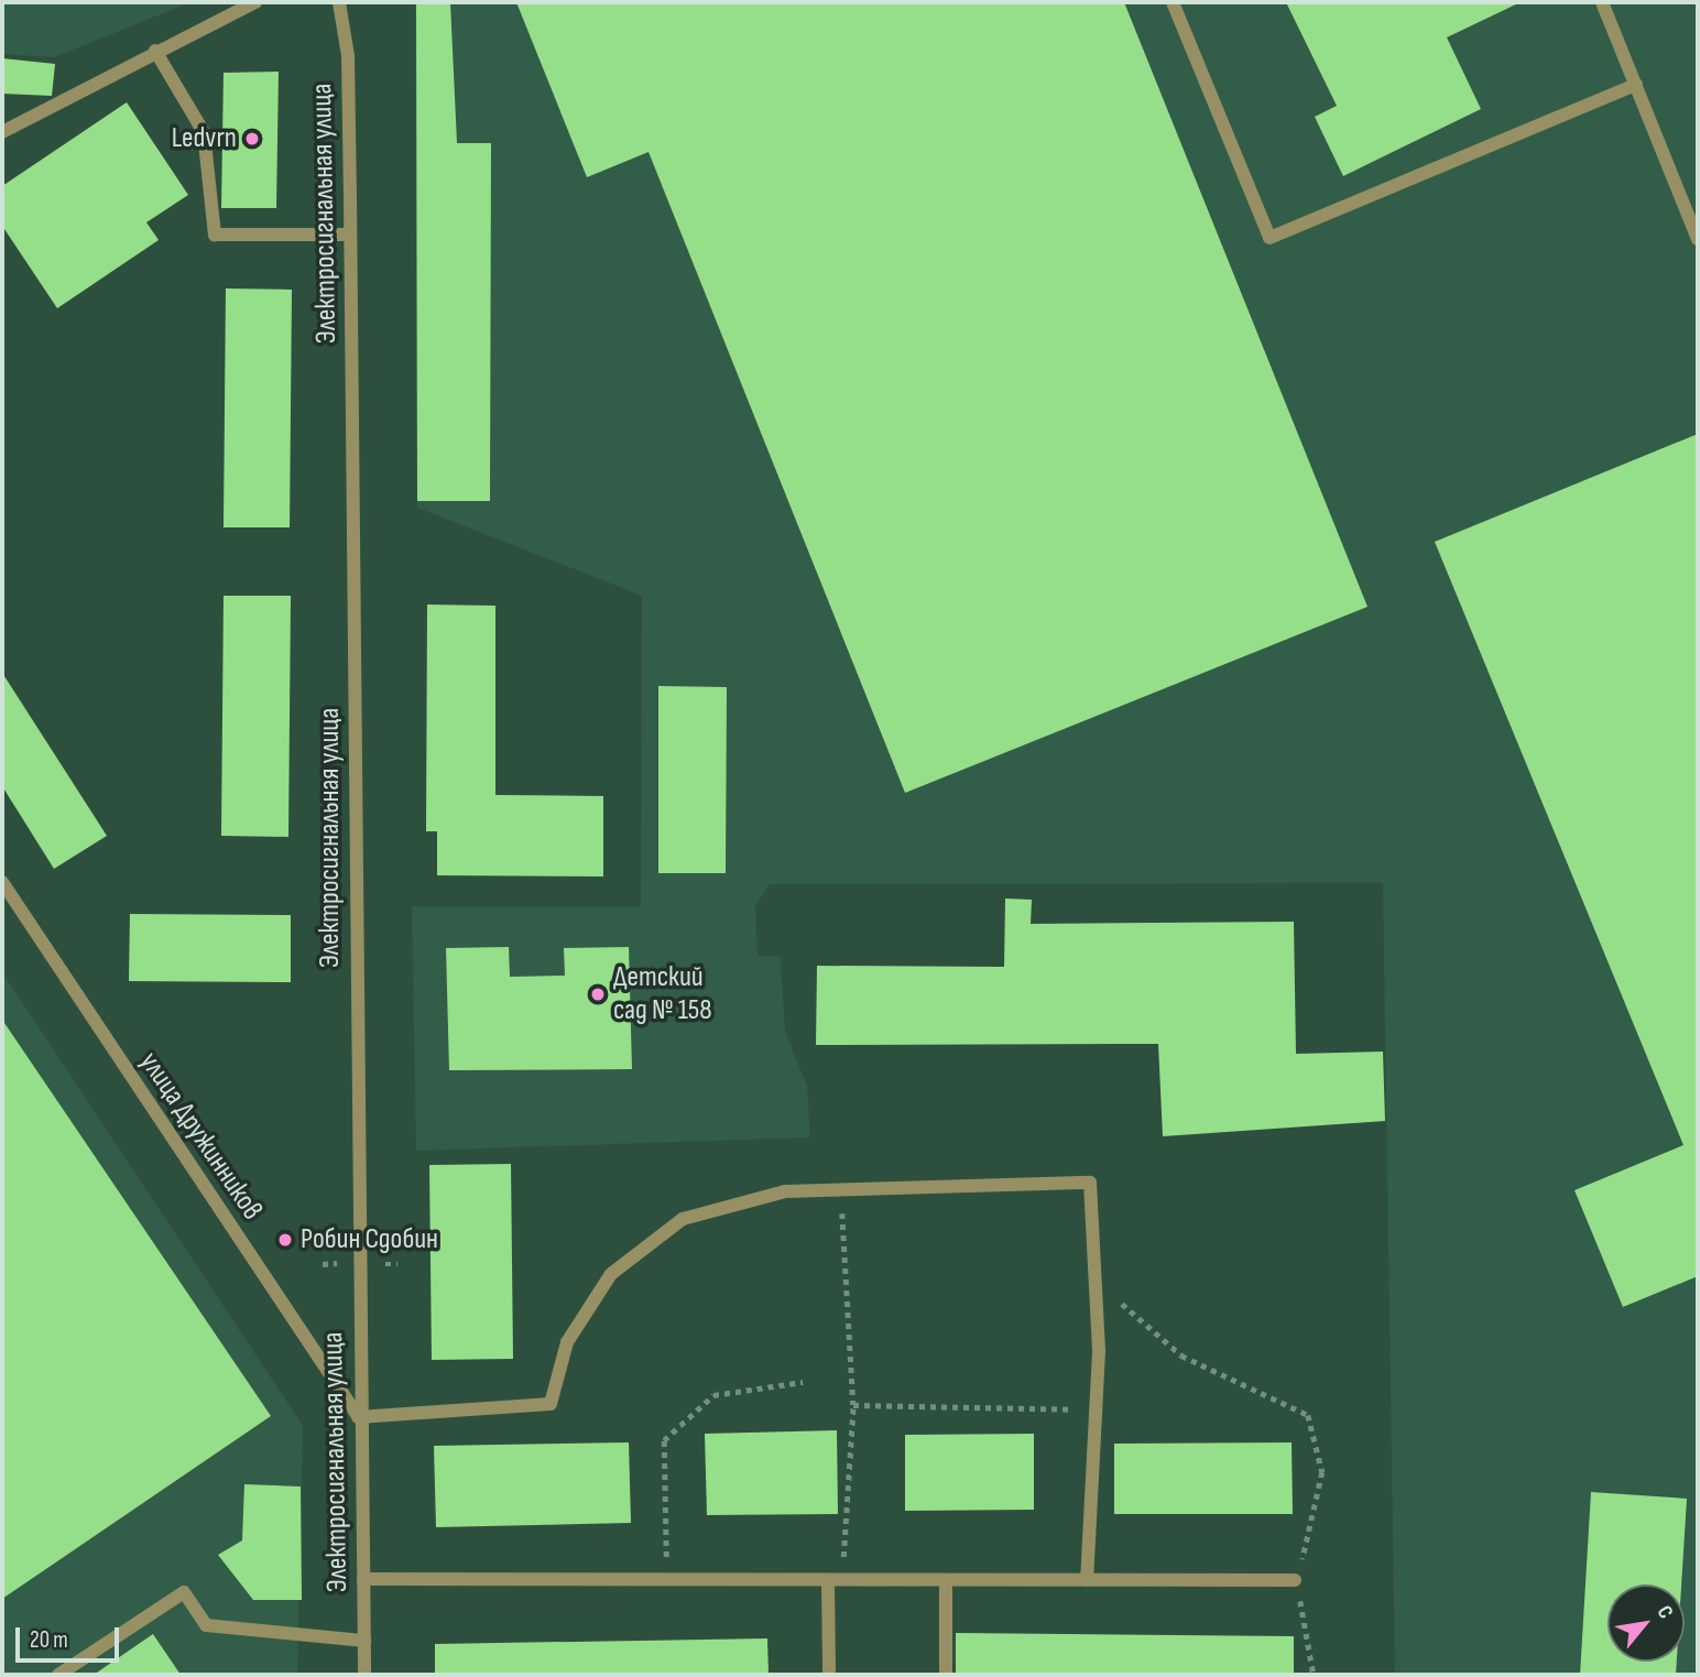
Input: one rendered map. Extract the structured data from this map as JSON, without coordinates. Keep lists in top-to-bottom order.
{
  "streets": {
    "street": ["Электросигнальная улица", "улица Дружинников"]
  },
  "crossings": [
    ["Электросигнальная улица", "улица Дружинников"]
  ],
  "places": ["Ledvrn", "Детский сад № 158", "Робин Сдобин"],
  "scale_bar": "20 m",
  "north": "top right"
}
